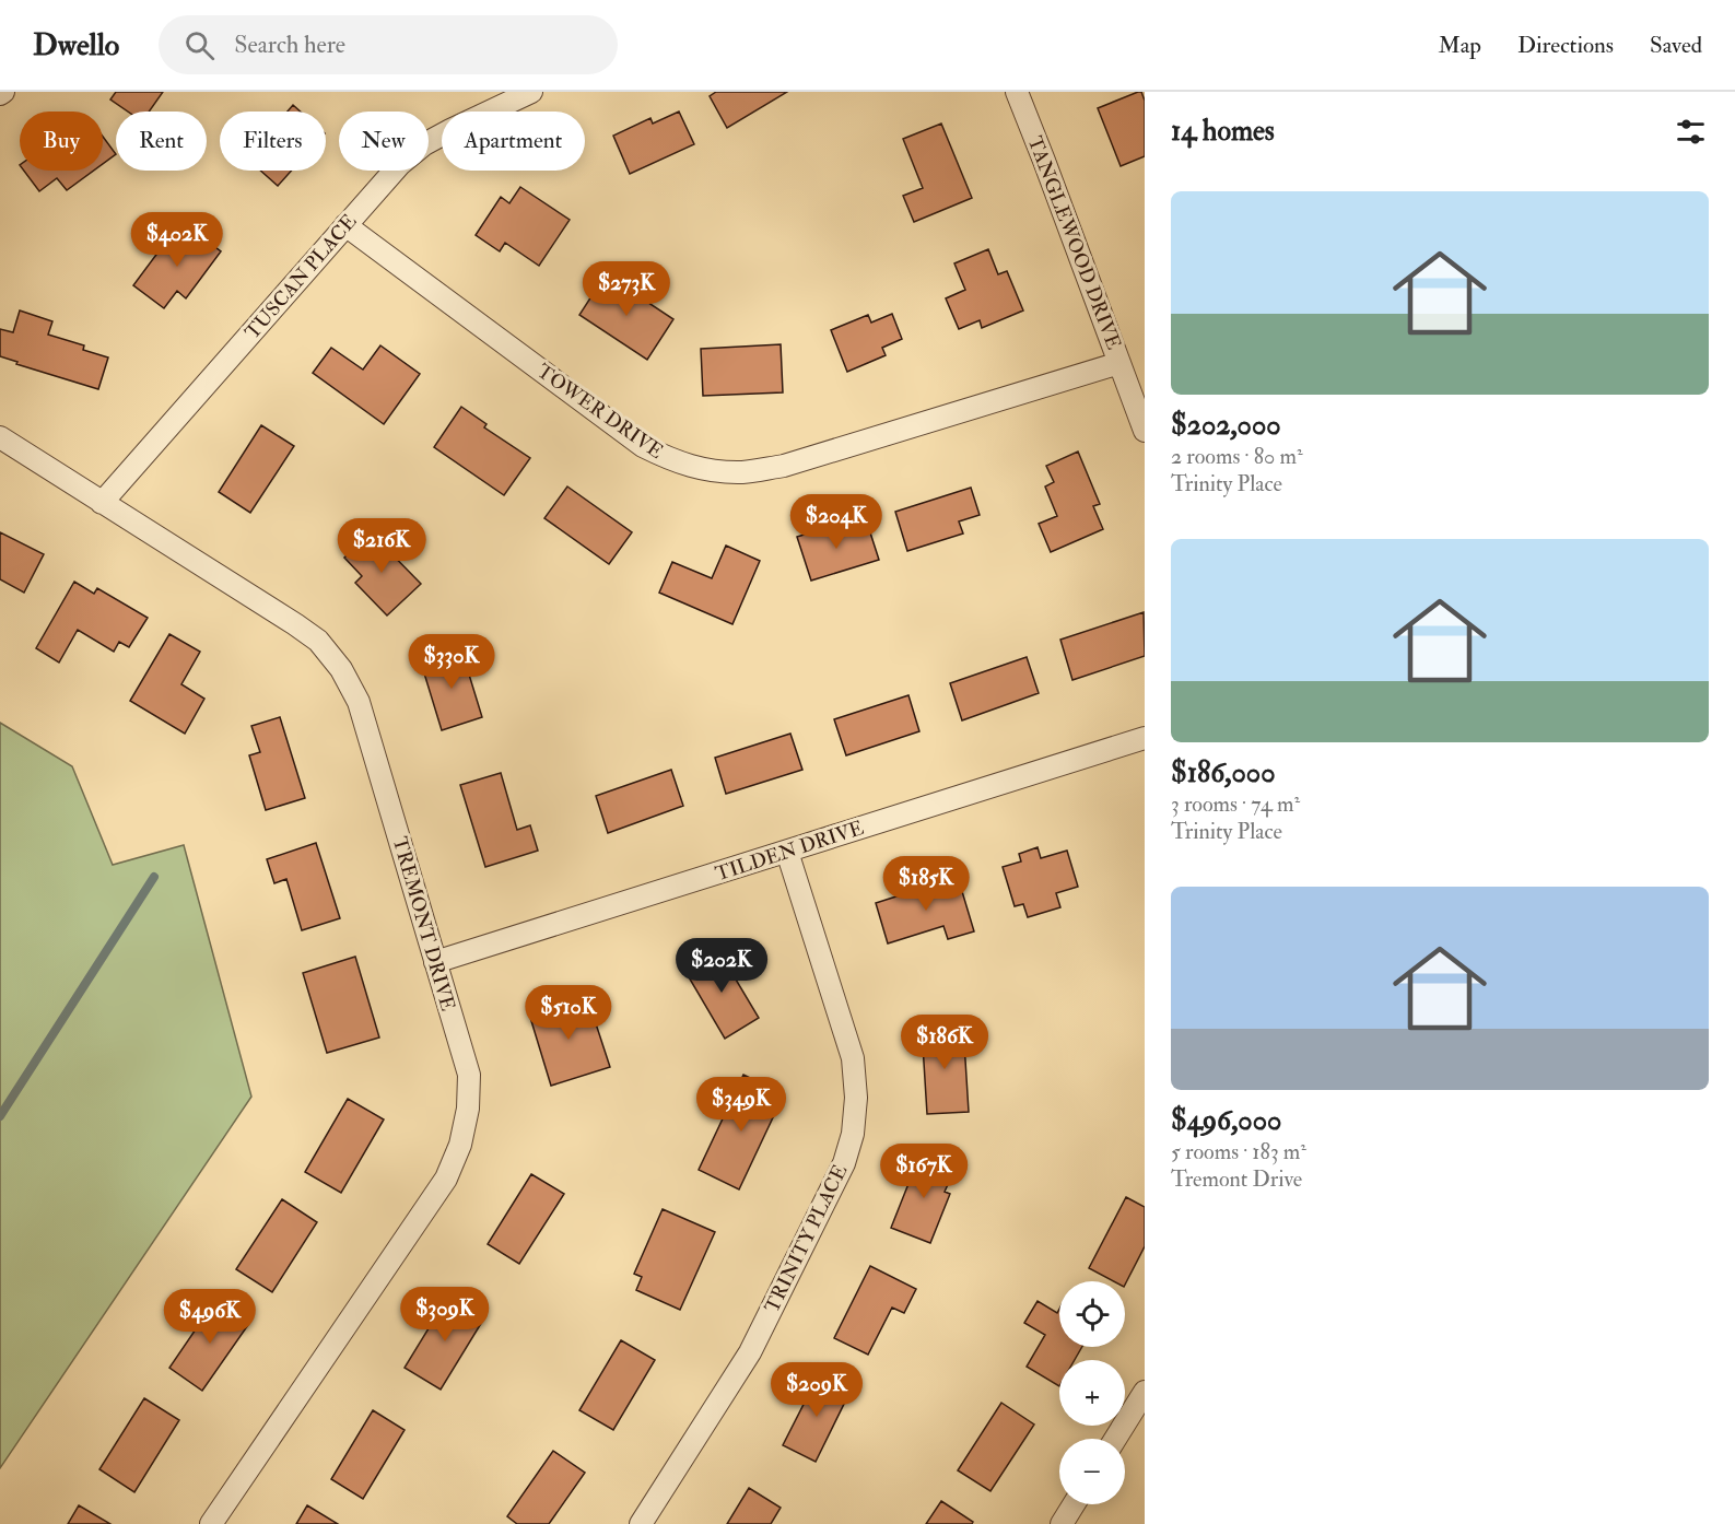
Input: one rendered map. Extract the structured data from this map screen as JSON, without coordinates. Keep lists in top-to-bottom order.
{
  "streets": {
    "street": [
      "TANGLEWOOD DRIVE",
      "TUSCAN PLACE",
      "TOWER DRIVE",
      "TILDEN DRIVE",
      "TREMONT DRIVE",
      "TRINITY PLACE"
    ]
  },
  "crossings": [
    ["TANGLEWOOD DRIVE", "TOWER DRIVE"],
    ["TUSCAN PLACE", "TOWER DRIVE"],
    ["TUSCAN PLACE", "TREMONT DRIVE"],
    ["TILDEN DRIVE", "TREMONT DRIVE"],
    ["TILDEN DRIVE", "TRINITY PLACE"]
  ],
  "page": {
    "header": "Dwello",
    "search": "Search here",
    "nav": ["Map", "Directions", "Saved"],
    "heading": "14 homes",
    "chip": [
      "Buy",
      "Rent",
      "Filters",
      "New",
      "Apartment"
    ],
    "list": [
      {
        "name": "$202,000",
        "note": "2 rooms · 80 m² · Trinity Place"
      },
      {
        "name": "$186,000",
        "note": "3 rooms · 74 m² · Trinity Place"
      },
      {
        "name": "$496,000",
        "note": "5 rooms · 183 m² · Tremont Drive"
      }
    ],
    "price": [
      "$402K",
      "$273K",
      "$204K",
      "$216K",
      "$330K",
      "$185K",
      "$202K",
      "$510K",
      "$186K",
      "$349K",
      "$167K",
      "$309K",
      "$496K",
      "$209K"
    ],
    "map_buttons": ["+", "−"]
  }
}
